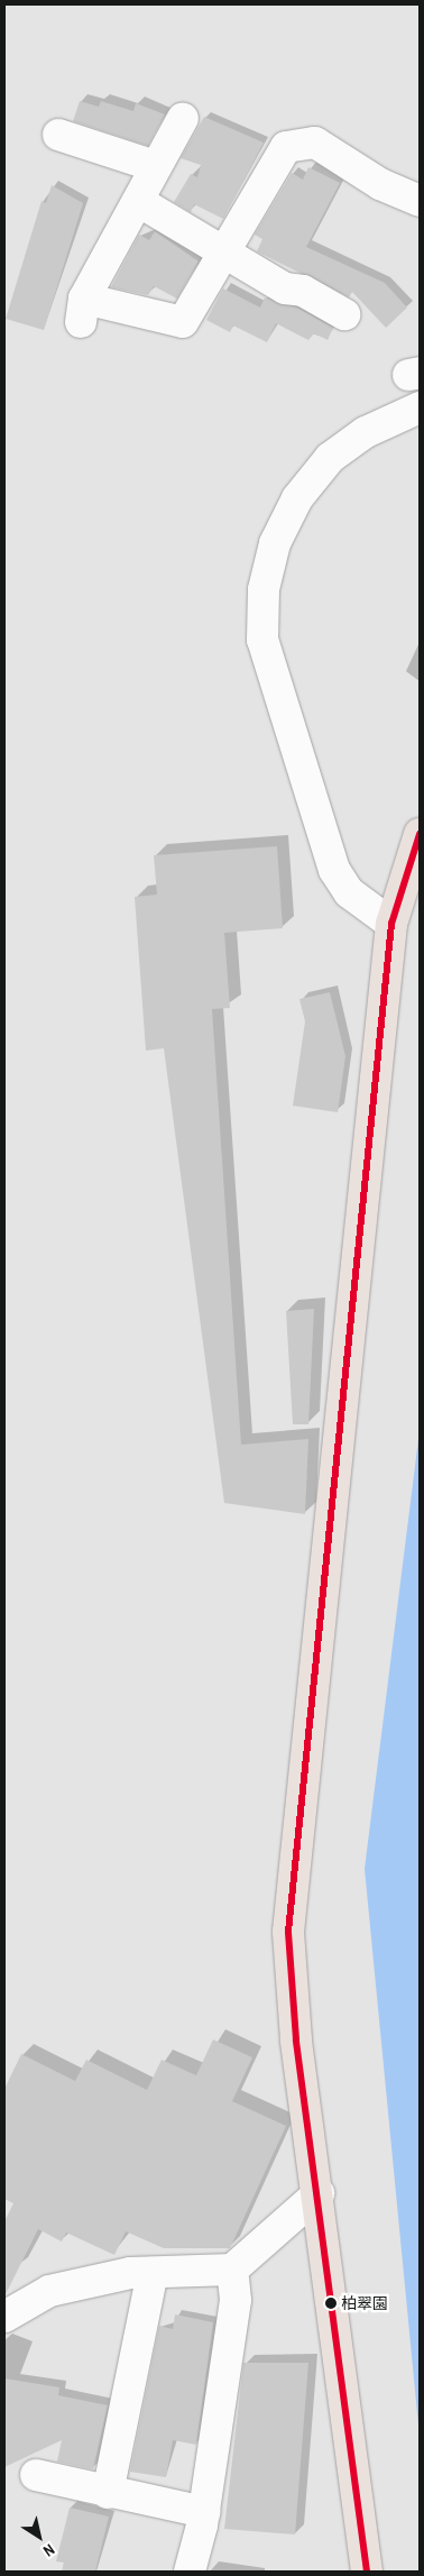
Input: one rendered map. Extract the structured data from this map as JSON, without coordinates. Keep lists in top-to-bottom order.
{
  "places": ["柏翠園"],
  "north": "bottom right"
}
